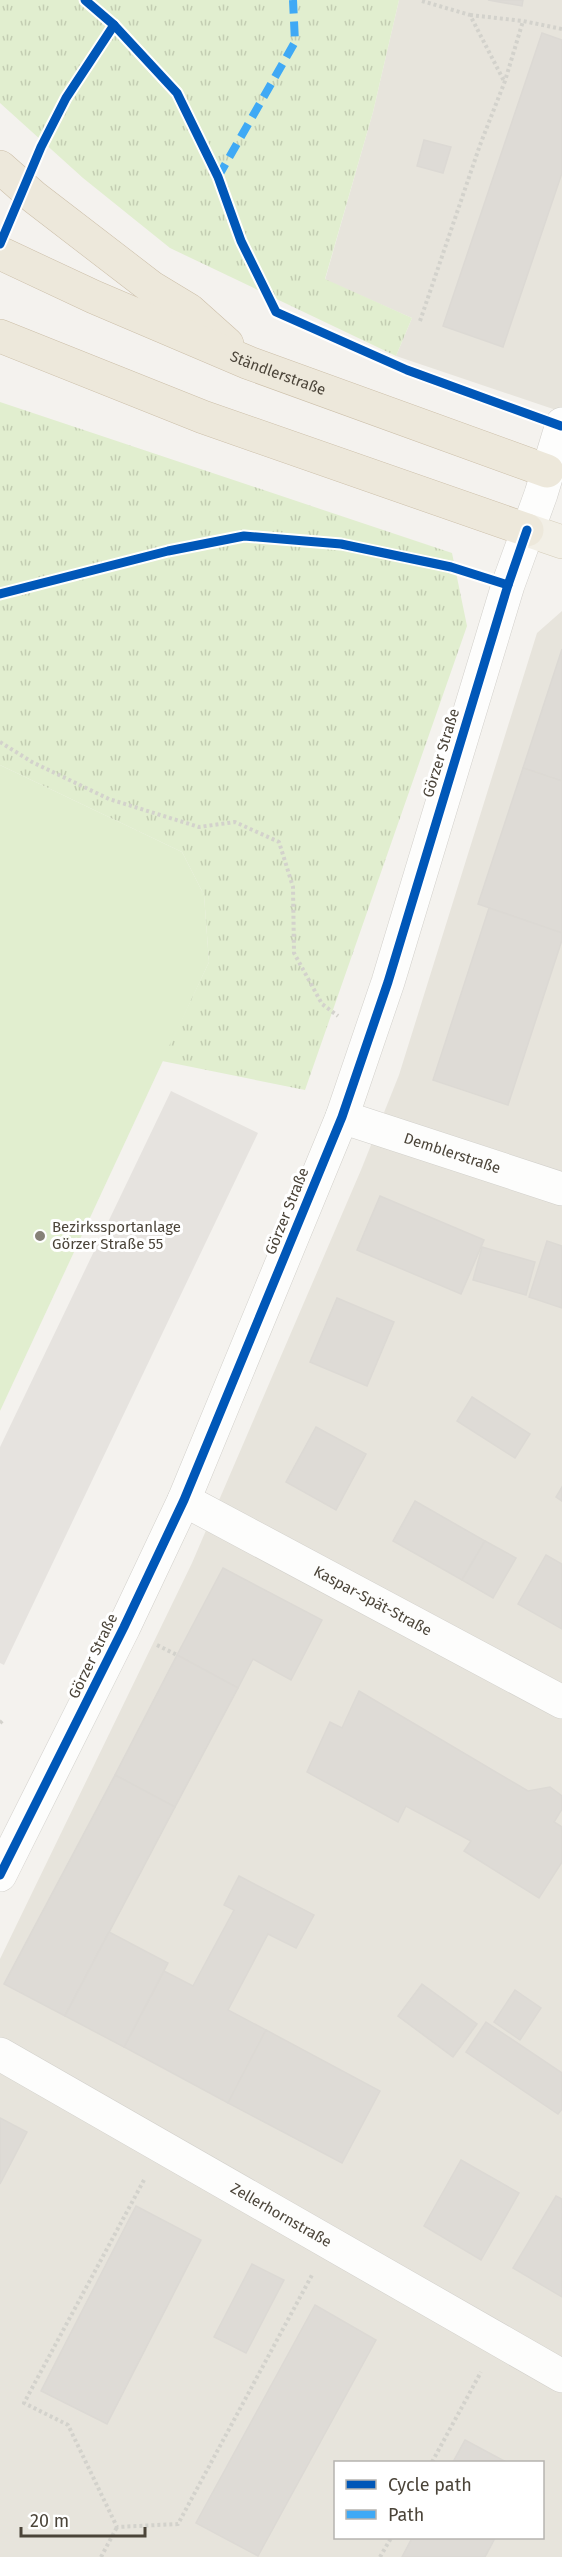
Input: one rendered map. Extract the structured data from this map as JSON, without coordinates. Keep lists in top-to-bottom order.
{
  "streets": {
    "highway": ["Ständlerstraße"],
    "street": [
      "Görzer Straße",
      "Demblerstraße",
      "Kaspar-Spät-Straße",
      "Zellerhornstraße"
    ]
  },
  "crossings": [
    ["Ständlerstraße", "Görzer Straße"],
    ["Görzer Straße", "Demblerstraße"],
    ["Görzer Straße", "Kaspar-Spät-Straße"]
  ],
  "places": ["Bezirkssportanlage Görzer Straße 55"],
  "legend": ["Cycle path", "Path"],
  "scale_bar": "20 m"
}
